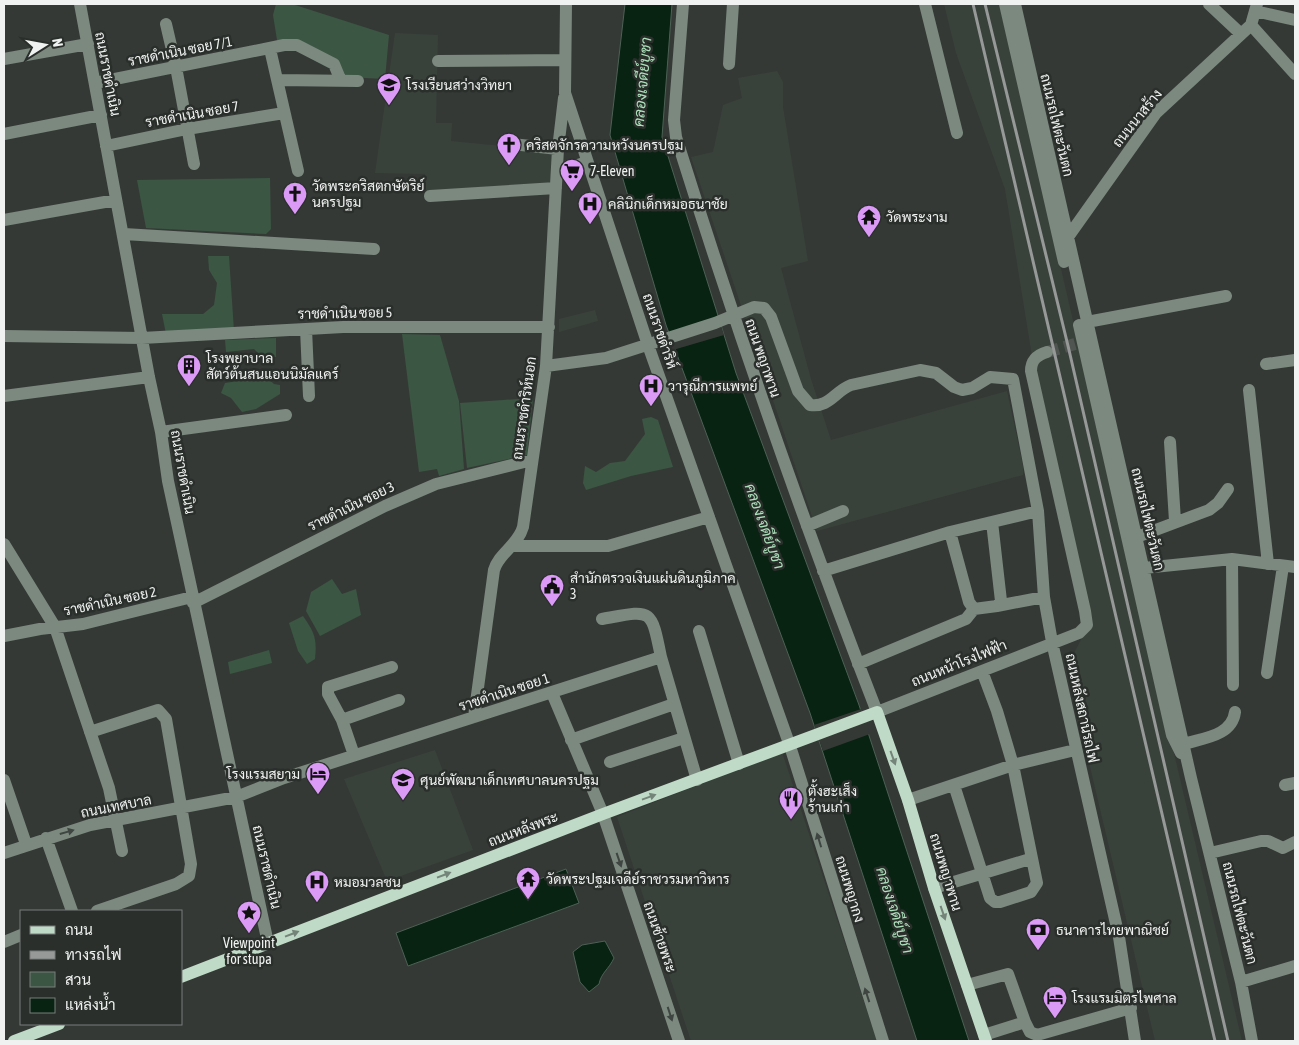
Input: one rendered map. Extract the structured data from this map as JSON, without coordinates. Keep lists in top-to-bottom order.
{
  "streets": {
    "main road": ["ถนนหลังพระ", "ถนนพญาพาน"],
    "street": [
      "ราชดำเนิน ซอย 7/1",
      "ถนนราชดำเนิน",
      "ราชดำเนิน ซอย 7",
      "ถนนนาสร้าง",
      "ถนนรถไฟตะวันตก",
      "ราชดำเนิน ซอย 5",
      "ถนนราชดำริห์",
      "ถนน พญาพาน",
      "ถนนราชดำริห์นอก",
      "ราชดำเนิน ซอย 3",
      "ราชดำเนิน ซอย 2",
      "ถนนหน้าโรงไฟฟ้า",
      "ราชดำเนิน ซอย 1",
      "ถนนหลังสถานีรถไฟ",
      "ถนนเทศบาล",
      "ถนนพญากง",
      "ถนนซ้ายพระ"
    ]
  },
  "crossings": [
    ["ราชดำเนิน ซอย 7/1", "ถนนราชดำเนิน"],
    ["ถนนราชดำเนิน", "ราชดำเนิน ซอย 7"],
    ["ถนนราชดำเนิน", "ราชดำเนิน ซอย 5"],
    ["ถนนราชดำเนิน", "ราชดำเนิน ซอย 3"],
    ["ถนนราชดำเนิน", "ราชดำเนิน ซอย 2"],
    ["ถนนราชดำเนิน", "ราชดำเนิน ซอย 1"],
    ["ถนนราชดำเนิน", "ถนนเทศบาล"],
    ["ถนนราชดำเนิน", "ถนนหลังพระ"],
    ["ถนนนาสร้าง", "ถนนรถไฟตะวันตก"],
    ["ราชดำเนิน ซอย 5", "ถนนราชดำริห์นอก"],
    ["ถนนราชดำริห์", "ถนนราชดำริห์นอก"],
    ["ถนนราชดำริห์", "ถนนหลังพระ"],
    ["ถนนราชดำริห์", "ถนนพญากง"],
    ["ถนน พญาพาน", "ถนนหน้าโรงไฟฟ้า"],
    ["ถนน พญาพาน", "ถนนหลังสถานีรถไฟ"],
    ["ถนน พญาพาน", "ถนนหลังพระ"],
    ["ถนน พญาพาน", "ถนนพญาพาน"],
    ["ถนนราชดำริห์นอก", "ราชดำเนิน ซอย 3"],
    ["ถนนราชดำริห์นอก", "ราชดำเนิน ซอย 1"],
    ["ราชดำเนิน ซอย 3", "ราชดำเนิน ซอย 2"],
    ["ถนนหน้าโรงไฟฟ้า", "ถนนหลังสถานีรถไฟ"],
    ["ถนนหน้าโรงไฟฟ้า", "ถนนหลังพระ"],
    ["ถนนหน้าโรงไฟฟ้า", "ถนนพญาพาน"],
    ["ราชดำเนิน ซอย 1", "ถนนเทศบาล"],
    ["ราชดำเนิน ซอย 1", "ถนนซ้ายพระ"],
    ["ถนนหลังพระ", "ถนนพญาพาน"],
    ["ถนนหลังพระ", "ถนนพญากง"],
    ["ถนนหลังพระ", "ถนนซ้ายพระ"]
  ],
  "one_way": [
    "ถนนหลังพระ",
    "ถนนพญาพาน",
    "ถนนพญากง",
    "ถนนซ้ายพระ"
  ],
  "water": ["คลองเจดีย์บูชา"],
  "places": {
    "school or university": ["โรงเรียนสว่างวิทยา", "ศุนย์พัฒนาเด็กเทศบาลนครปฐม"],
    "church": ["คริสตจักรความหวังนครปฐม", "วัดพระคริสตกษัตริย์ นครปฐม"],
    "supermarket": ["7-Eleven"],
    "hospital": ["คลินิกเด็กหมอธนาชัย", "วารุณีการแพทย์", "หมอมวลชน"],
    "temple": ["วัดพระงาม", "วัดพระปฐมเจดีย์ราชวรมหาวิหาร"],
    "building": ["โรงพยาบาล สัตว์ต้นสนแอนนิมัลแคร์"],
    "public building": ["สำนักตรวจเงินแผ่นดินภูมิภาค 3"],
    "hotel": ["โรงแรมสยาม", "โรงแรมมิตรไพศาล"],
    "restaurant": ["ตั้งฮะเส็ง ร้านเก่า"],
    "place": ["Viewpoint for stupa"],
    "bank": ["ธนาคารไทยพาณิชย์"]
  },
  "legend": [
    "ถนน",
    "ทางรถไฟ",
    "สวน",
    "แหล่งน้ำ"
  ],
  "north": "right"
}
